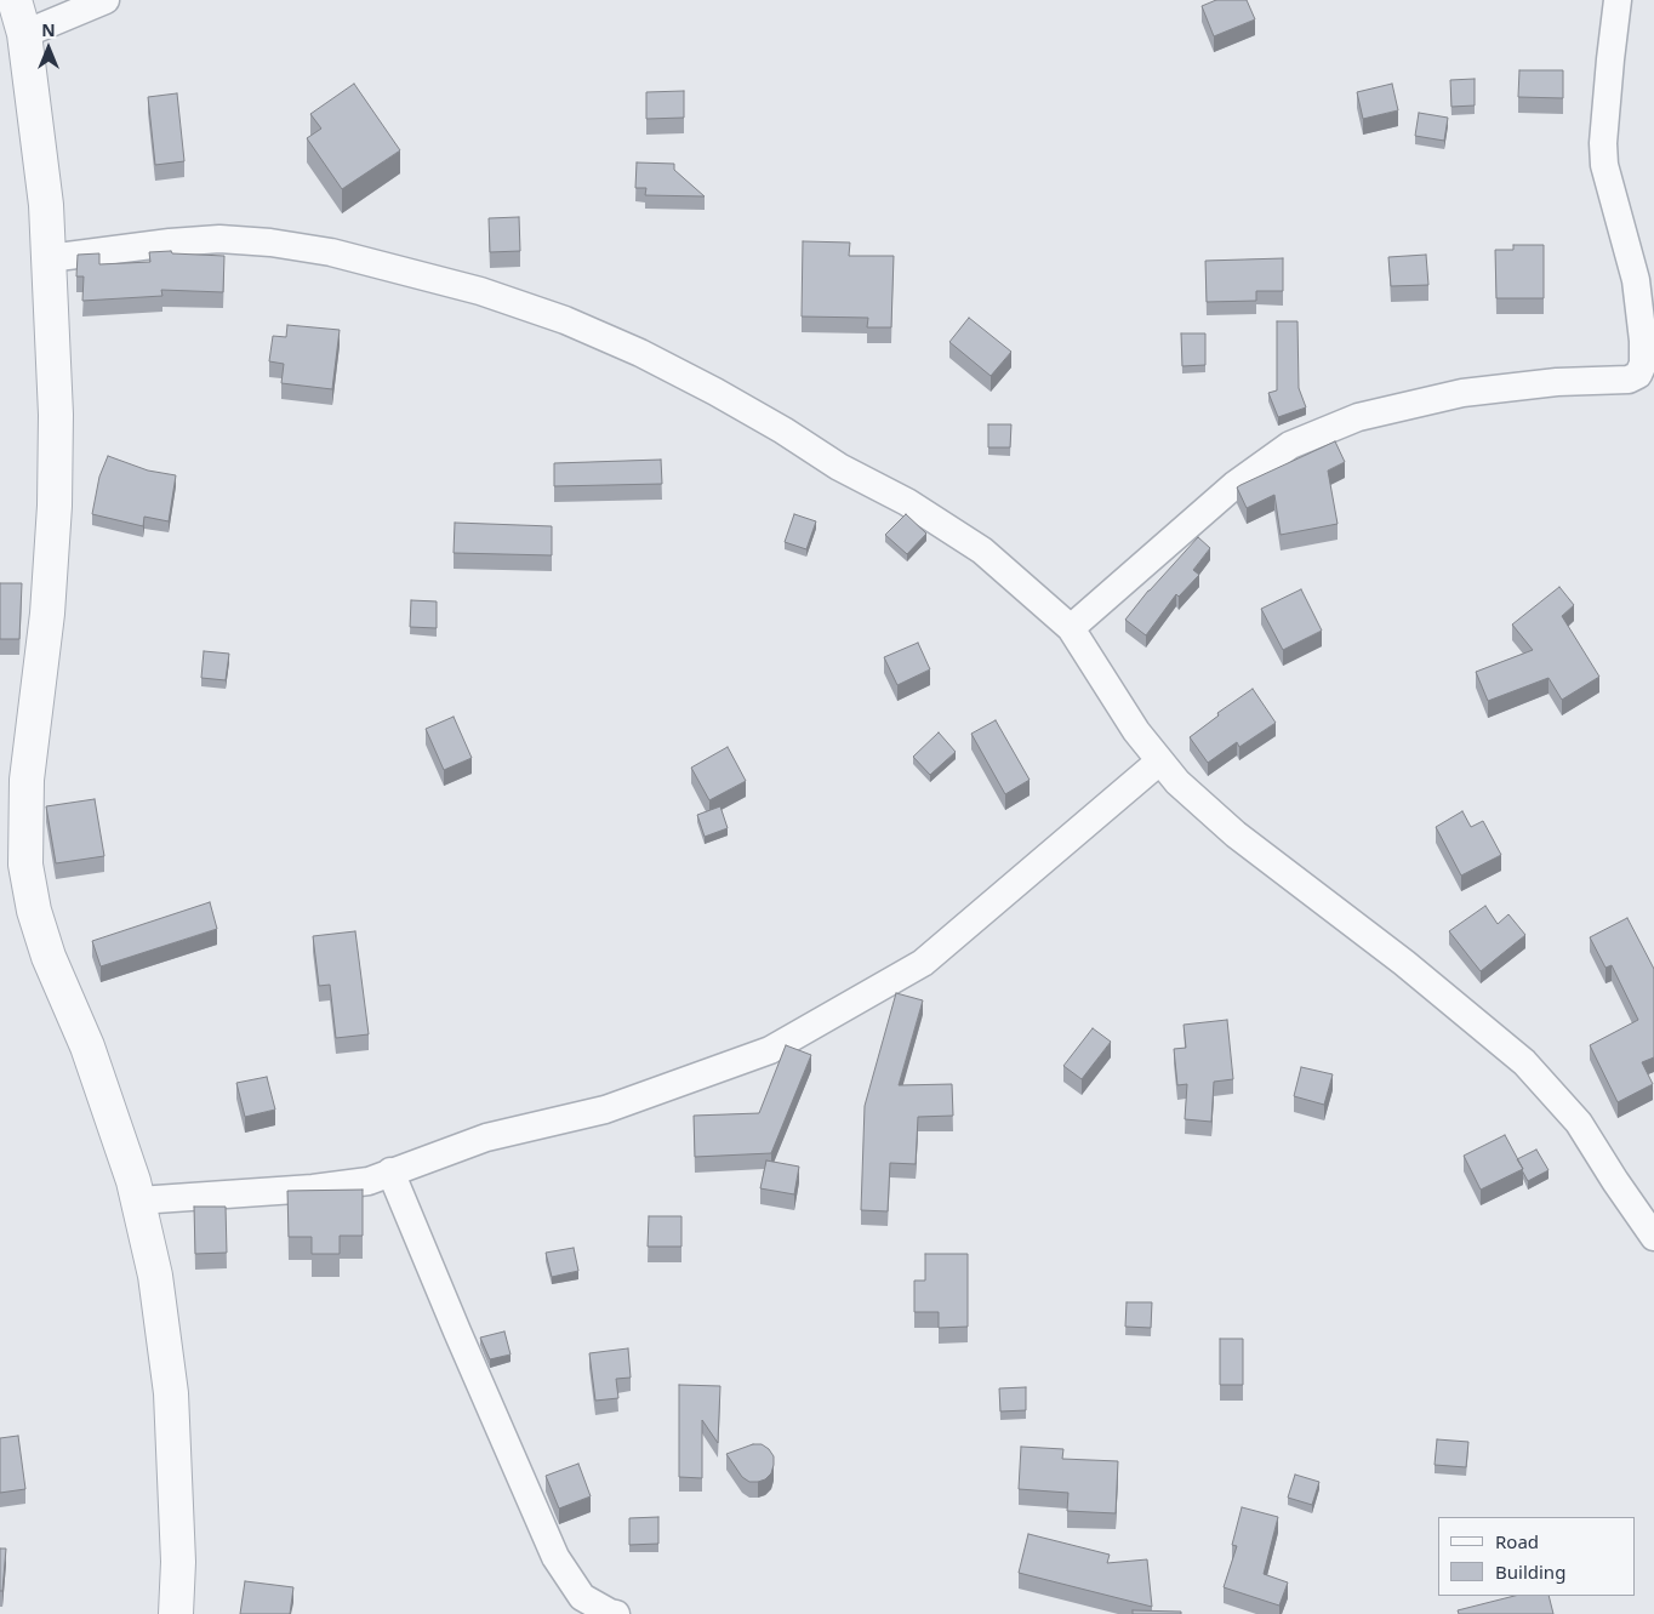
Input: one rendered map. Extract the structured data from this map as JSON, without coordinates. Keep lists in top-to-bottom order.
{
  "legend": ["Road", "Building"],
  "north": "top"
}
